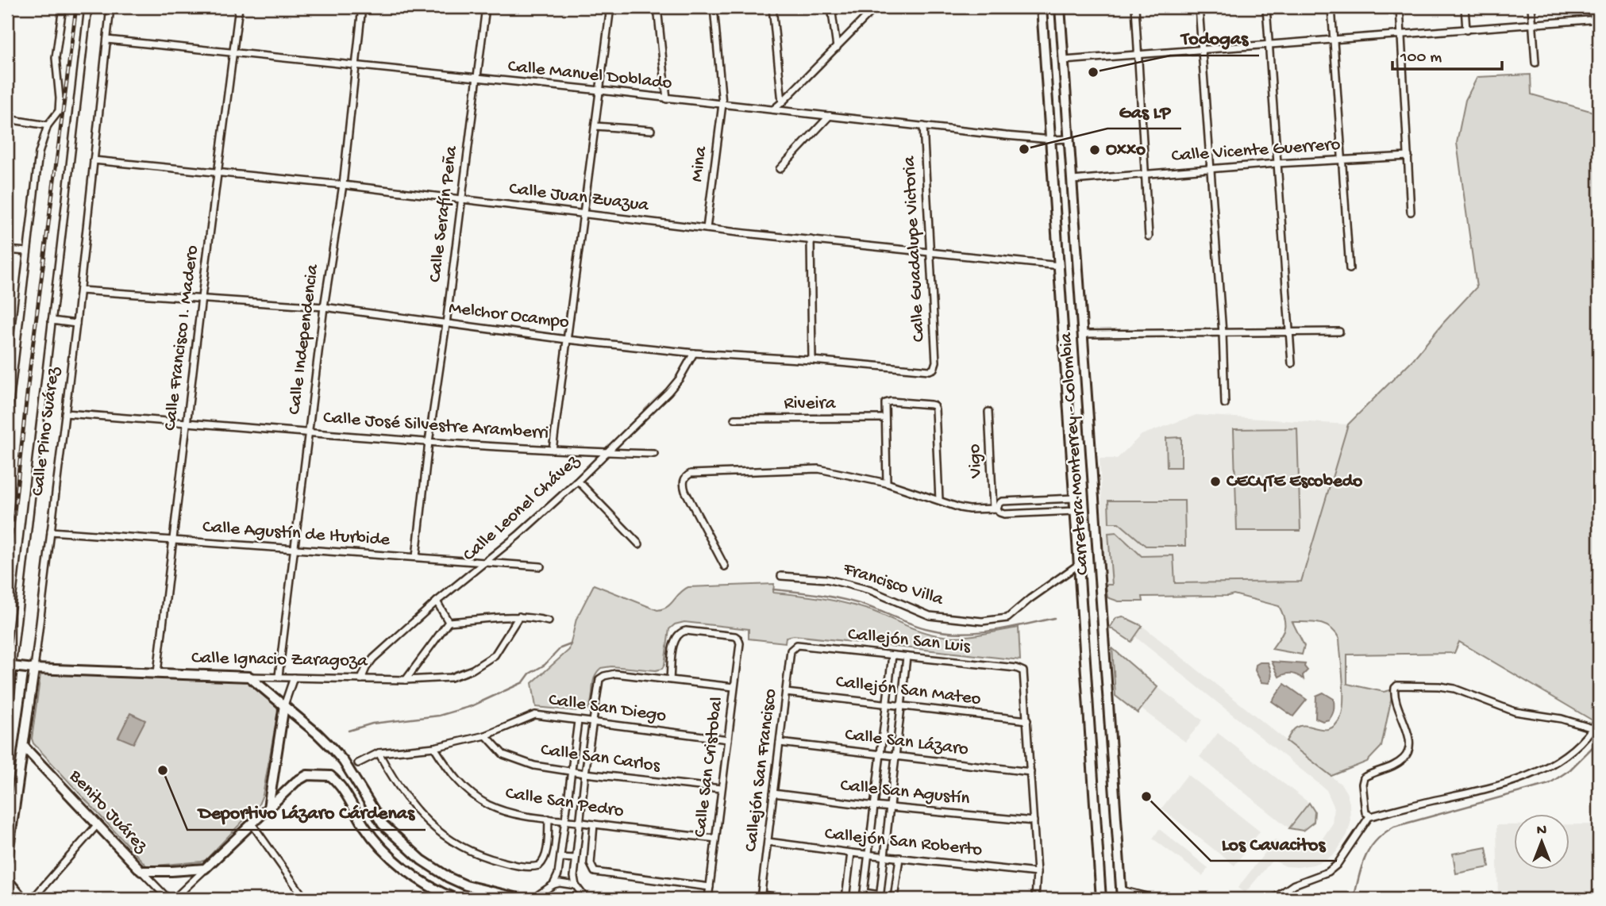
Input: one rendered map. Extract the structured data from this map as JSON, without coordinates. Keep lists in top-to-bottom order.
{
  "streets": {
    "main road": [
      "Calle Pino Suárez",
      "Carretera Monterrey - Colombia",
      "Calle Ignacio Zaragoza",
      "Benito Juárez"
    ],
    "street": [
      "Calle Manuel Doblado",
      "Calle Vicente Guerrero",
      "Mina",
      "Calle Juan Zuazua",
      "Calle Serafín Peña",
      "Calle Guadalupe Victoria",
      "Melchor Ocampo",
      "Calle Francisco I. Madero",
      "Calle Independencia",
      "Riveira",
      "Calle José Silvestre Aramberri",
      "Vigo",
      "Calle Leonel Chávez",
      "Calle Agustín de Iturbide",
      "Francisco Villa",
      "Callejón San Luis",
      "Callejón San Mateo",
      "Calle San Diego",
      "Calle San Lázaro",
      "Calle San Carlos",
      "Calle San Cristobal",
      "Callejón San Francisco",
      "Calle San Agustín",
      "Calle San Pedro",
      "Callejón San Roberto"
    ]
  },
  "crossings": [
    ["Calle Manuel Doblado", "Mina"],
    ["Calle Manuel Doblado", "Calle Serafín Peña"],
    ["Calle Manuel Doblado", "Calle Guadalupe Victoria"],
    ["Calle Manuel Doblado", "Calle Francisco I. Madero"],
    ["Calle Manuel Doblado", "Calle Independencia"],
    ["Calle Manuel Doblado", "Calle Pino Suárez"],
    ["Calle Manuel Doblado", "Carretera Monterrey - Colombia"],
    ["Calle Vicente Guerrero", "Carretera Monterrey - Colombia"],
    ["Mina", "Calle Juan Zuazua"],
    ["Calle Juan Zuazua", "Calle Serafín Peña"],
    ["Calle Juan Zuazua", "Calle Guadalupe Victoria"],
    ["Calle Juan Zuazua", "Calle Francisco I. Madero"],
    ["Calle Juan Zuazua", "Calle Independencia"],
    ["Calle Juan Zuazua", "Calle Pino Suárez"],
    ["Calle Juan Zuazua", "Carretera Monterrey - Colombia"],
    ["Calle Serafín Peña", "Melchor Ocampo"],
    ["Calle Serafín Peña", "Calle José Silvestre Aramberri"],
    ["Calle Serafín Peña", "Calle Agustín de Iturbide"],
    ["Calle Guadalupe Victoria", "Melchor Ocampo"],
    ["Melchor Ocampo", "Calle Francisco I. Madero"],
    ["Melchor Ocampo", "Calle Independencia"],
    ["Melchor Ocampo", "Calle Pino Suárez"],
    ["Melchor Ocampo", "Calle Leonel Chávez"],
    ["Calle Francisco I. Madero", "Calle José Silvestre Aramberri"],
    ["Calle Francisco I. Madero", "Calle Agustín de Iturbide"],
    ["Calle Francisco I. Madero", "Calle Ignacio Zaragoza"],
    ["Calle Independencia", "Calle José Silvestre Aramberri"],
    ["Calle Independencia", "Calle Agustín de Iturbide"],
    ["Calle Independencia", "Calle Ignacio Zaragoza"],
    ["Calle José Silvestre Aramberri", "Calle Pino Suárez"],
    ["Calle José Silvestre Aramberri", "Calle Leonel Chávez"],
    ["Calle Pino Suárez", "Calle Agustín de Iturbide"],
    ["Calle Pino Suárez", "Calle Ignacio Zaragoza"],
    ["Calle Pino Suárez", "Benito Juárez"],
    ["Carretera Monterrey - Colombia", "Francisco Villa"],
    ["Calle Leonel Chávez", "Calle Agustín de Iturbide"],
    ["Calle Leonel Chávez", "Calle Ignacio Zaragoza"],
    ["Callejón San Luis", "Callejón San Mateo"],
    ["Callejón San Luis", "Callejón San Francisco"],
    ["Callejón San Mateo", "Callejón San Francisco"],
    ["Calle San Diego", "Calle San Carlos"],
    ["Calle San Diego", "Calle San Cristobal"],
    ["Calle San Diego", "Calle San Pedro"],
    ["Calle San Lázaro", "Callejón San Francisco"],
    ["Calle San Carlos", "Calle San Cristobal"],
    ["Calle San Cristobal", "Calle San Pedro"],
    ["Callejón San Francisco", "Calle San Agustín"],
    ["Callejón San Francisco", "Callejón San Roberto"]
  ],
  "places": [
    "Todogas",
    "Gas LP",
    "Oxxo",
    "CECyTE Escobedo",
    "Deportivo Lázaro Cárdenas",
    "Los Cavacitos"
  ],
  "scale_bar": "100 m",
  "north": "top"
}
